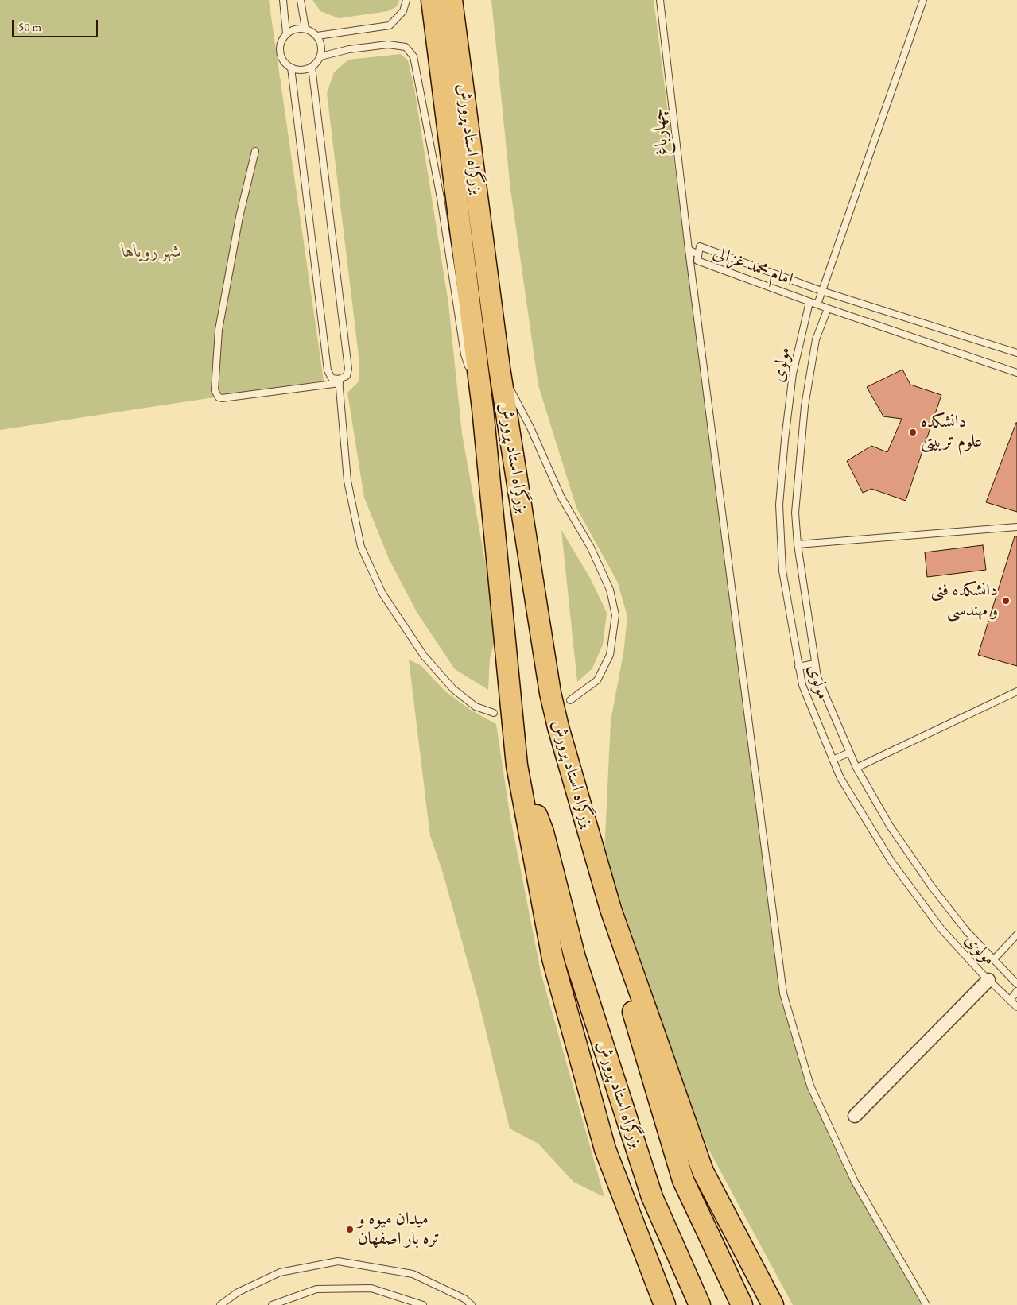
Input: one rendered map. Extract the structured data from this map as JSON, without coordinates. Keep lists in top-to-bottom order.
{
  "streets": {
    "highway": ["بزرگراه استاد پرورش"],
    "lane": ["چهارباغ", "امام محمد غزالی", "مولوی"]
  },
  "crossings": [
    ["امام محمد غزالی", "مولوی"]
  ],
  "parks": ["شهر رویاها"],
  "places": ["دانشکده علوم تربیتی", "دانشکده فنی و مهندسی", "میدان میوه و تره بار اصفهان"],
  "scale_bar": "50 m"
}
